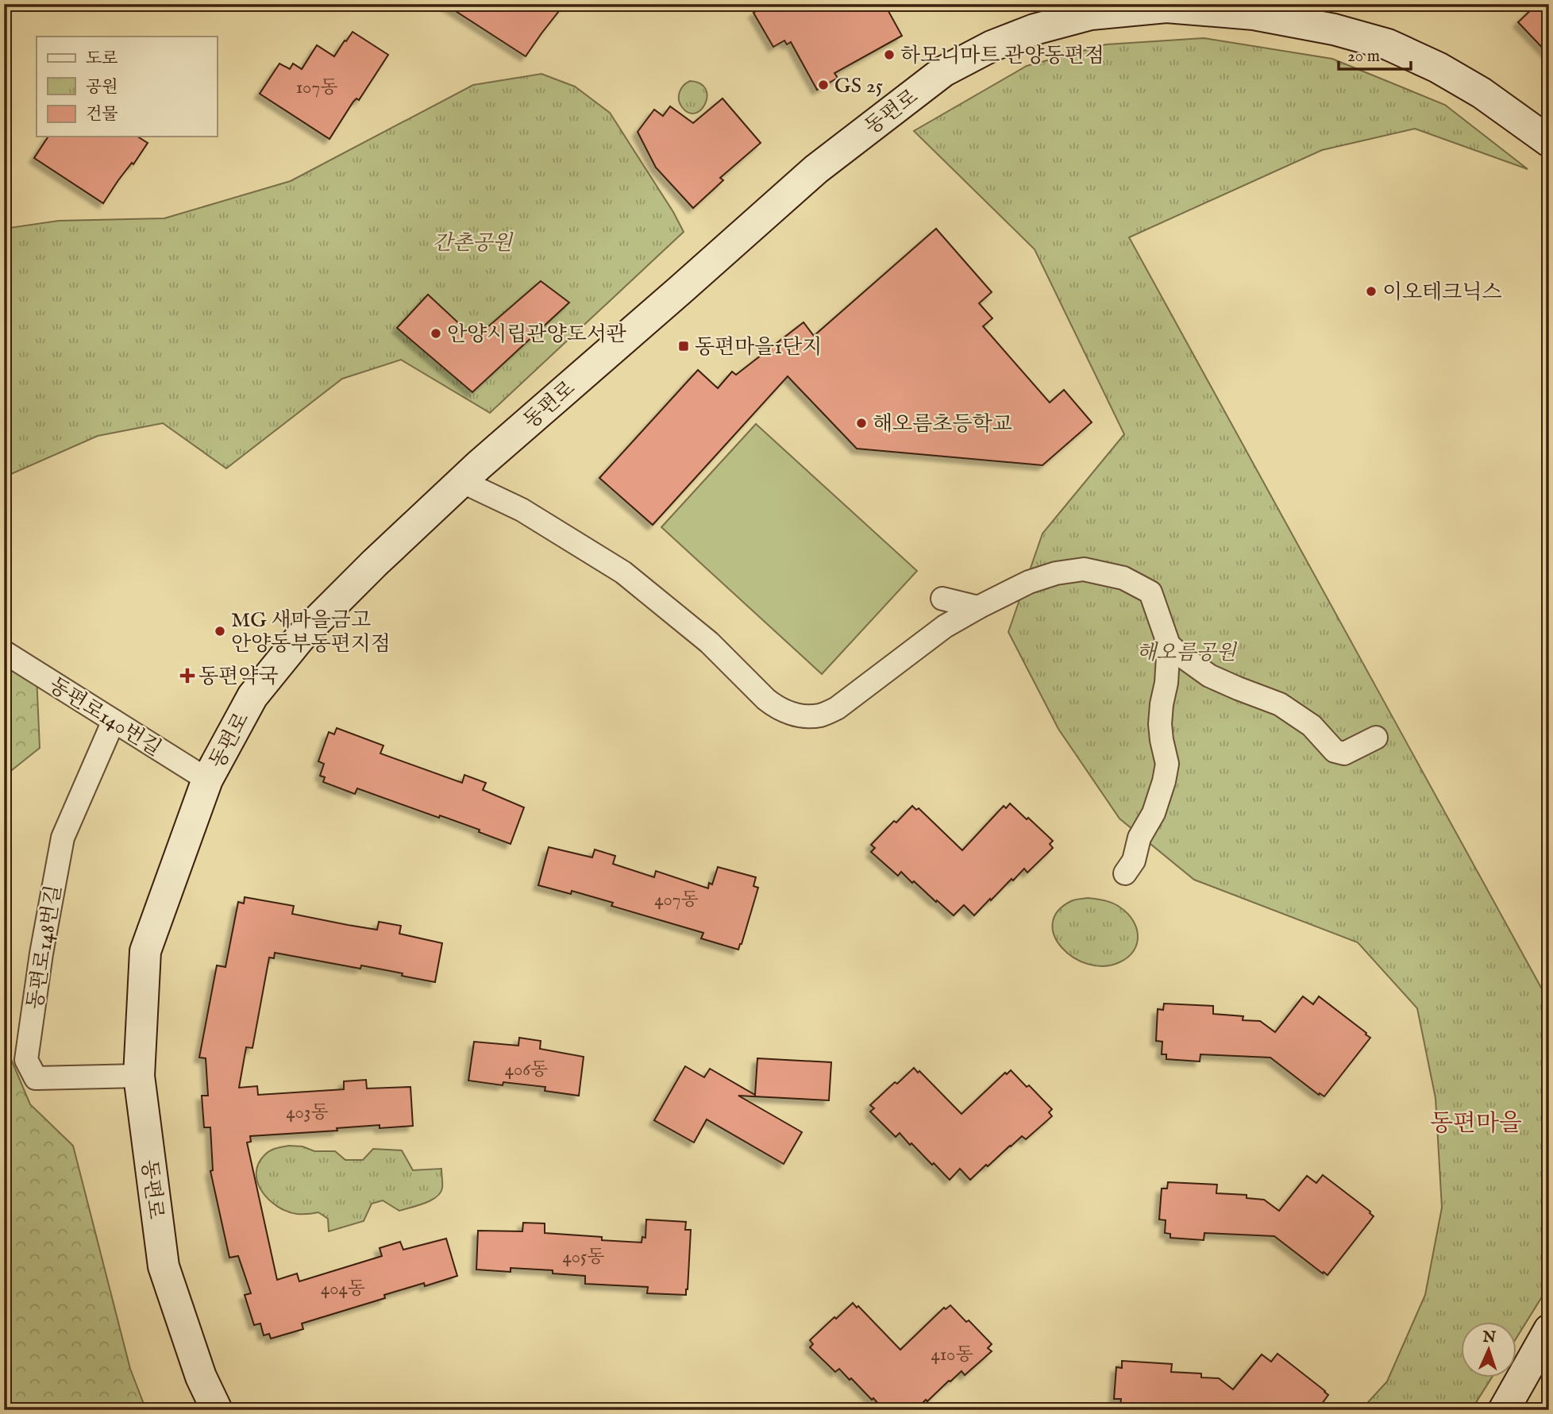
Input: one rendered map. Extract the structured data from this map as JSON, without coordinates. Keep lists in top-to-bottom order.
{
  "streets": {
    "street": ["동편로", "동편로140번길", "동편로148번길"]
  },
  "crossings": [
    ["동편로", "동편로140번길"],
    ["동편로", "동편로148번길"],
    ["동편로140번길", "동편로148번길"]
  ],
  "districts": ["동편마을"],
  "parks": ["간촌공원", "해오름공원"],
  "places": {
    "other": [
      "하모니마트 관양동편점",
      "GS 25",
      "이오테크닉스",
      "안양시립관양도서관",
      "해오름초등학교",
      "MG 새마을금고 안양동부동편지점"
    ],
    "transit": ["동편마을1단지"],
    "health": ["동편약국"]
  },
  "house_numbers": [
    "107동",
    "407동",
    "406동",
    "403동",
    "405동",
    "404동",
    "410동"
  ],
  "legend": ["도로", "공원", "건물"],
  "scale_bar": "20 m",
  "north": "top"
}
